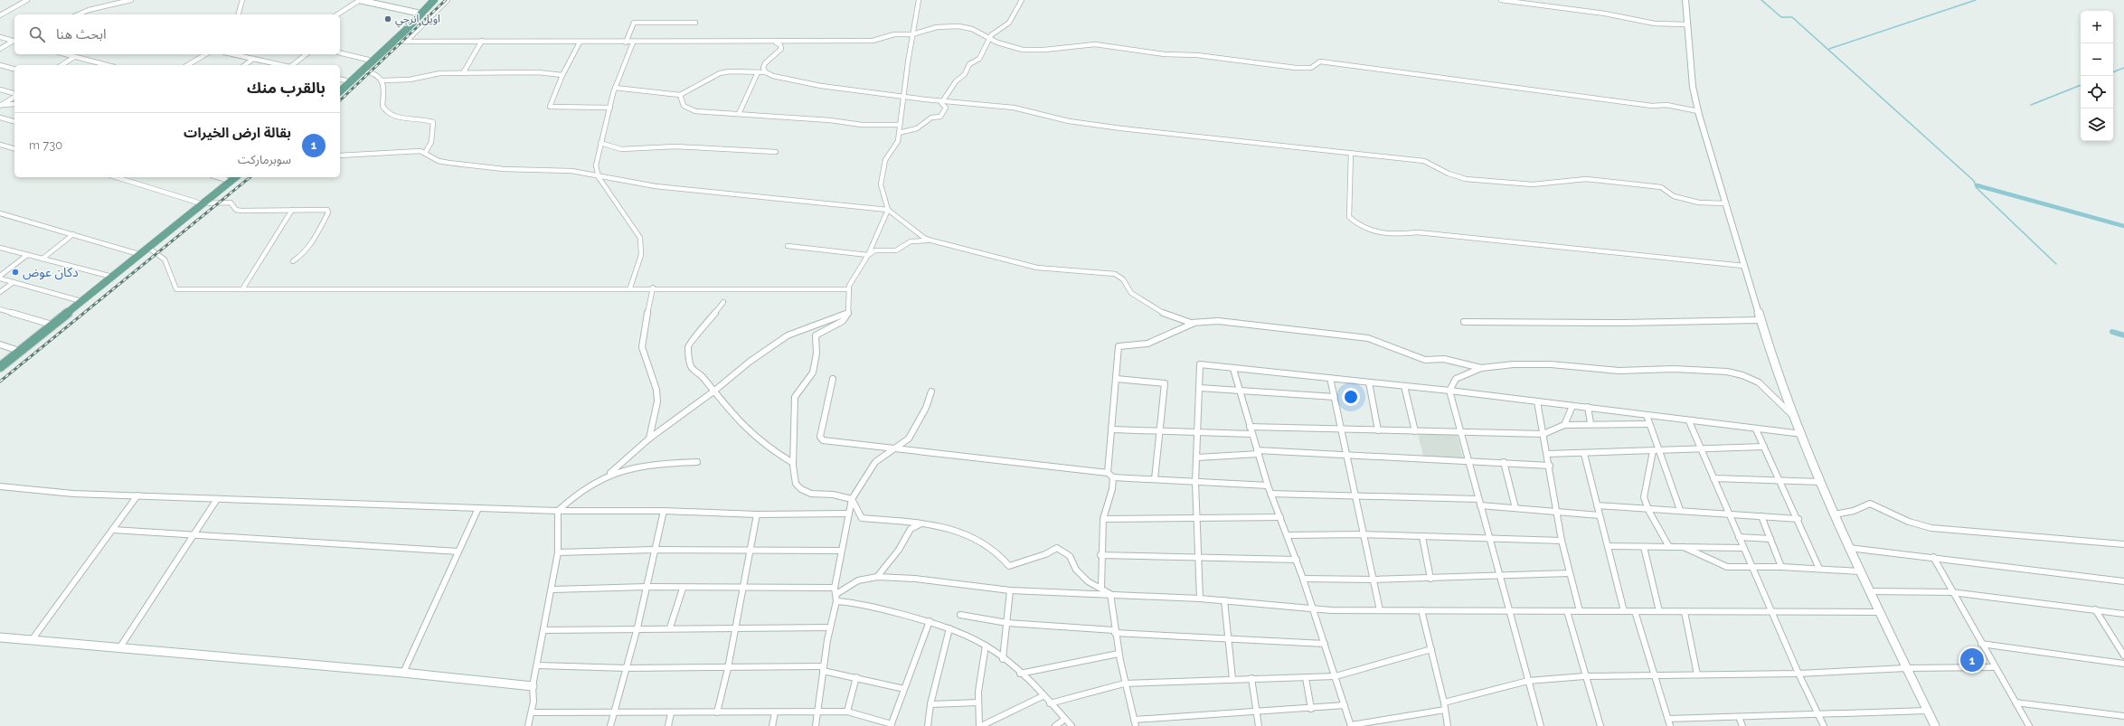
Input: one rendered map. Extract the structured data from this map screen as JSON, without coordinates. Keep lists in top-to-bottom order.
{
  "places": ["اويل انرجي", "دكان عوض"],
  "page": {
    "map_buttons": ["+", "−"],
    "search": "ابحث هنا",
    "heading": "بالقرب منك",
    "list": [
      {
        "mark": "1",
        "name": "بقالة ارض الخيرات",
        "note": "سوبرماركت",
        "value": "730 m"
      }
    ],
    "pins": "1"
  }
}
